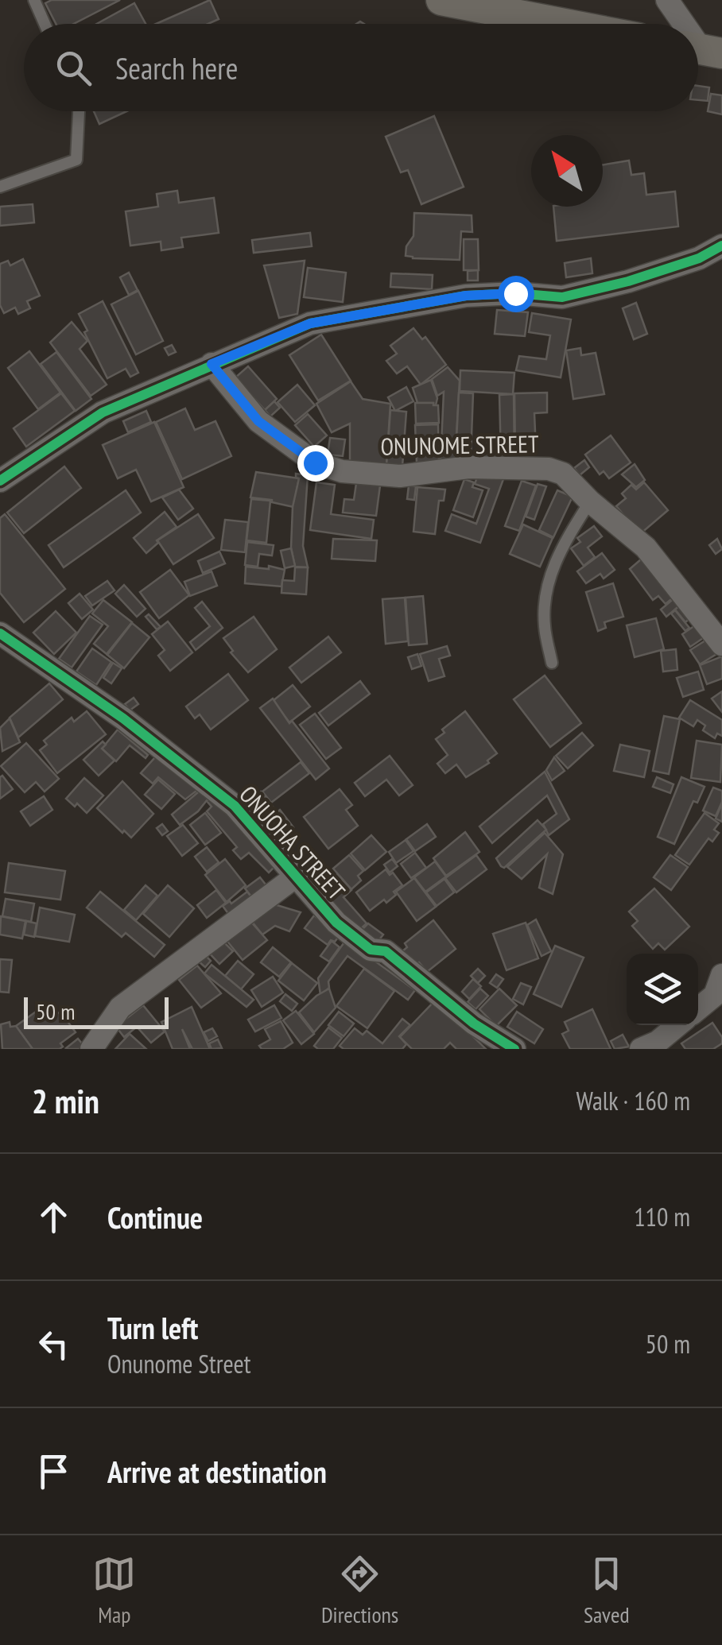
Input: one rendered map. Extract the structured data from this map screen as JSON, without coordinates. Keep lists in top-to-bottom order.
{
  "streets": {
    "street": ["ONUNOME STREET", "ONUOHA STREET"]
  },
  "scale_bar": "50 m",
  "north": "top left",
  "page": {
    "search": "Search here",
    "scale": "50 m",
    "heading": ["2 min", "Walk · 160 m"],
    "list": [
      ["Continue", "110 m"],
      ["Turn left", "Onunome Street", "50 m"],
      "Arrive at destination"
    ],
    "nav": ["Map", "Directions", "Saved"]
  }
}
